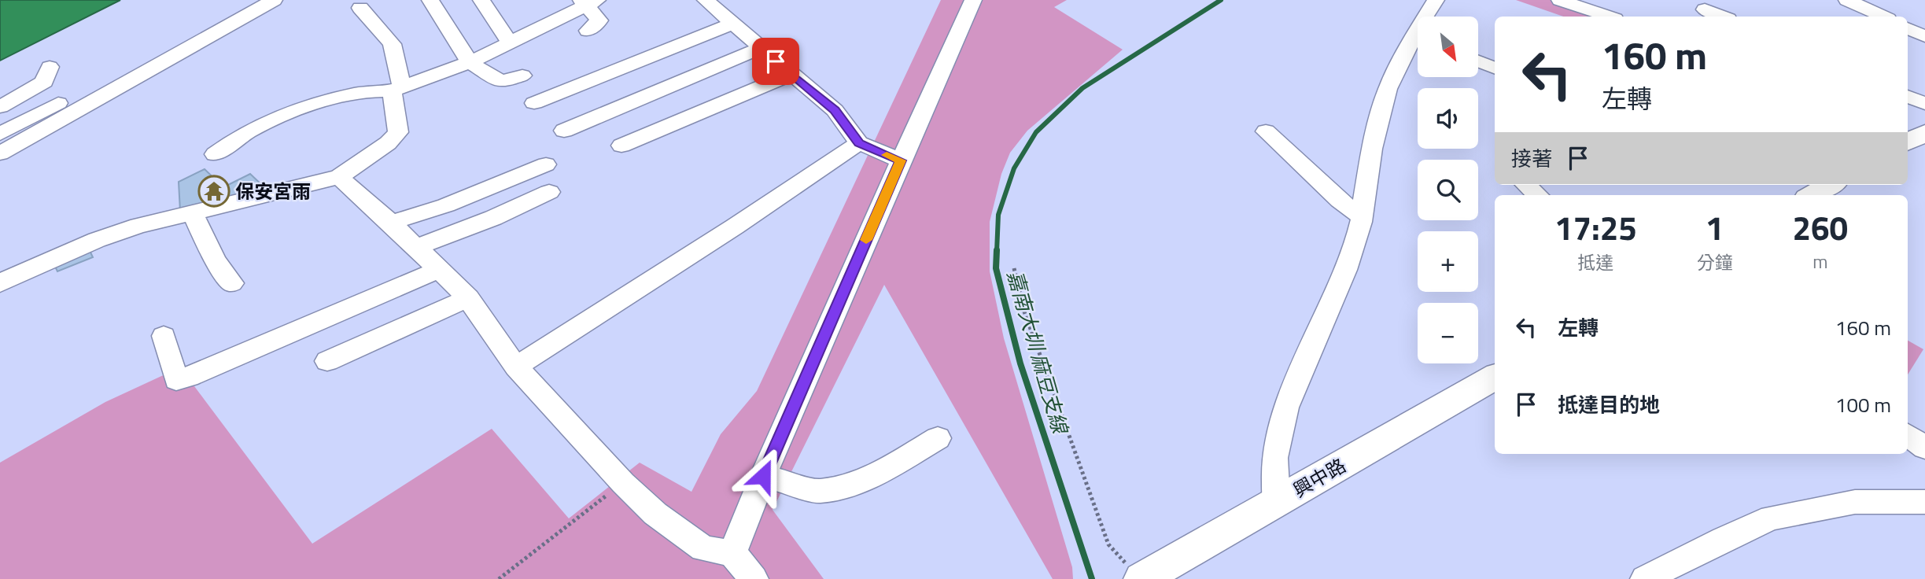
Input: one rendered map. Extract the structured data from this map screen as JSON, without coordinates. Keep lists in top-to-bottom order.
{
  "streets": {
    "main road": ["興中路"]
  },
  "water": ["嘉南大圳 麻豆支線"],
  "places": {
    "temple": ["保安宮雨"]
  },
  "north": "bottom right",
  "page": {
    "map_buttons": ["+", "−"],
    "turn": ["160 m", "左轉"],
    "then": "接著",
    "eta": [
      "17:25",
      "抵達",
      "1",
      "分鐘",
      "260",
      "m"
    ],
    "list": [
      {
        "name": "左轉",
        "value": "160 m"
      },
      {
        "name": "抵達目的地",
        "value": "100 m"
      }
    ]
  }
}
